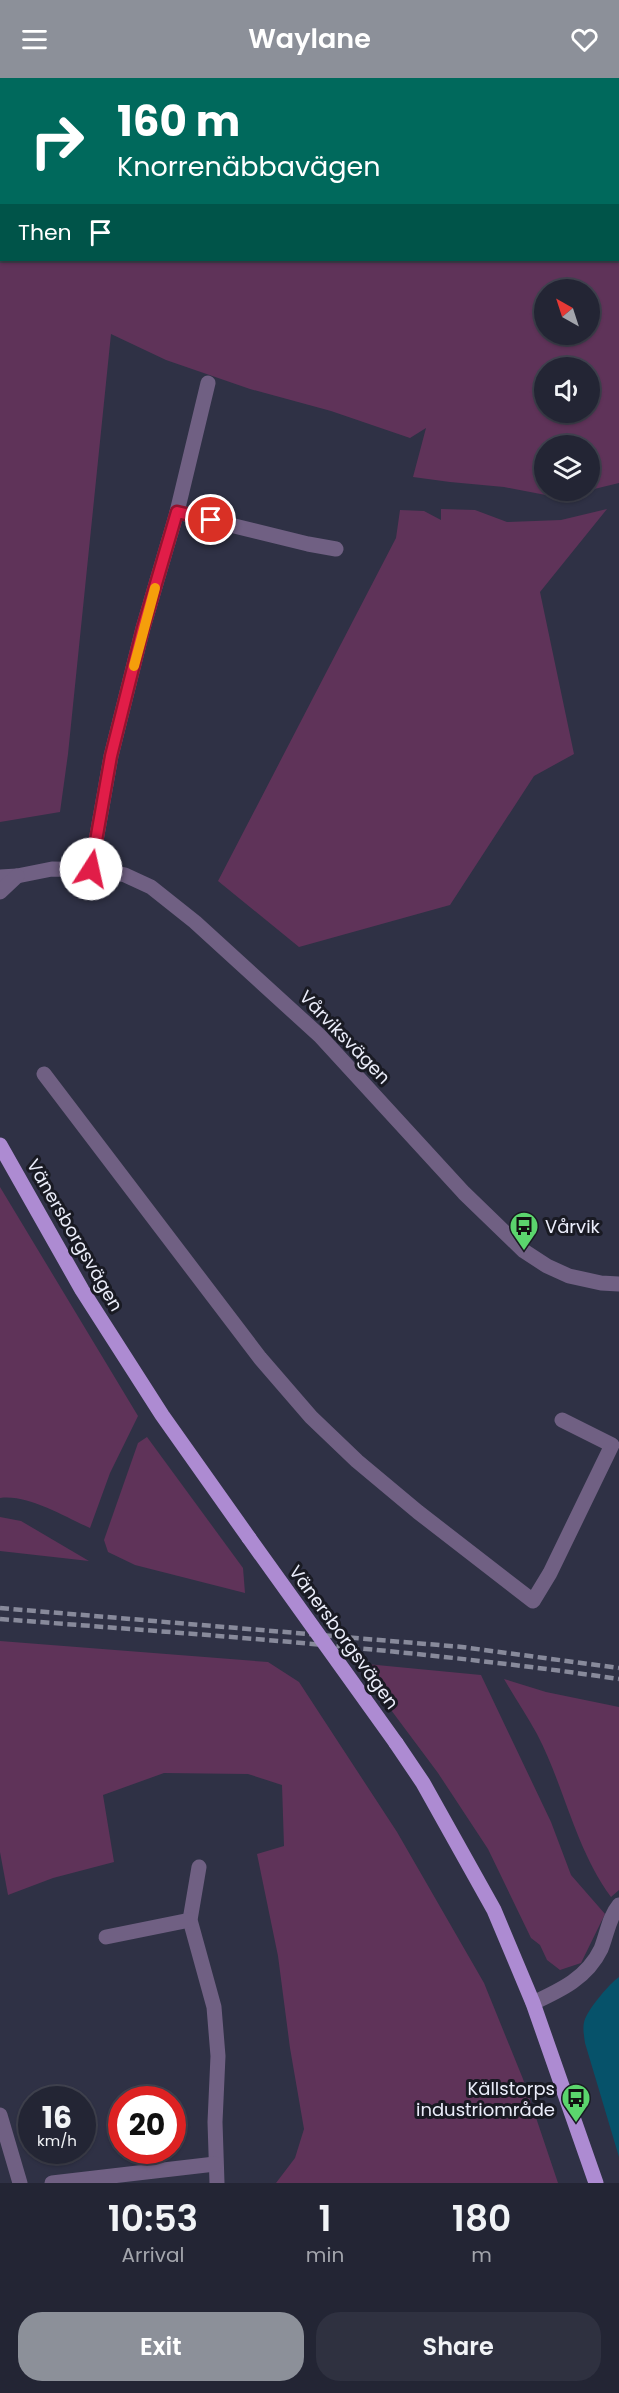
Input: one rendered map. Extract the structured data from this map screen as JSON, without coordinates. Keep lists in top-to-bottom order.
{
  "streets": {
    "main road": ["Vänersborgsvägen"],
    "street": ["Vårviksvägen"]
  },
  "places": {
    "bus stop": ["Vårvik", "Källstorps industriområde"]
  },
  "north": "top left",
  "page": {
    "header": "Waylane",
    "turn": ["160 m", "Knorrenäbbavägen"],
    "then": "Then",
    "speed": "16 km/h",
    "limit": "20",
    "eta": [
      "10:53",
      "Arrival",
      "1",
      "min",
      "180",
      "m"
    ],
    "buttons": ["Exit", "Share"]
  }
}
